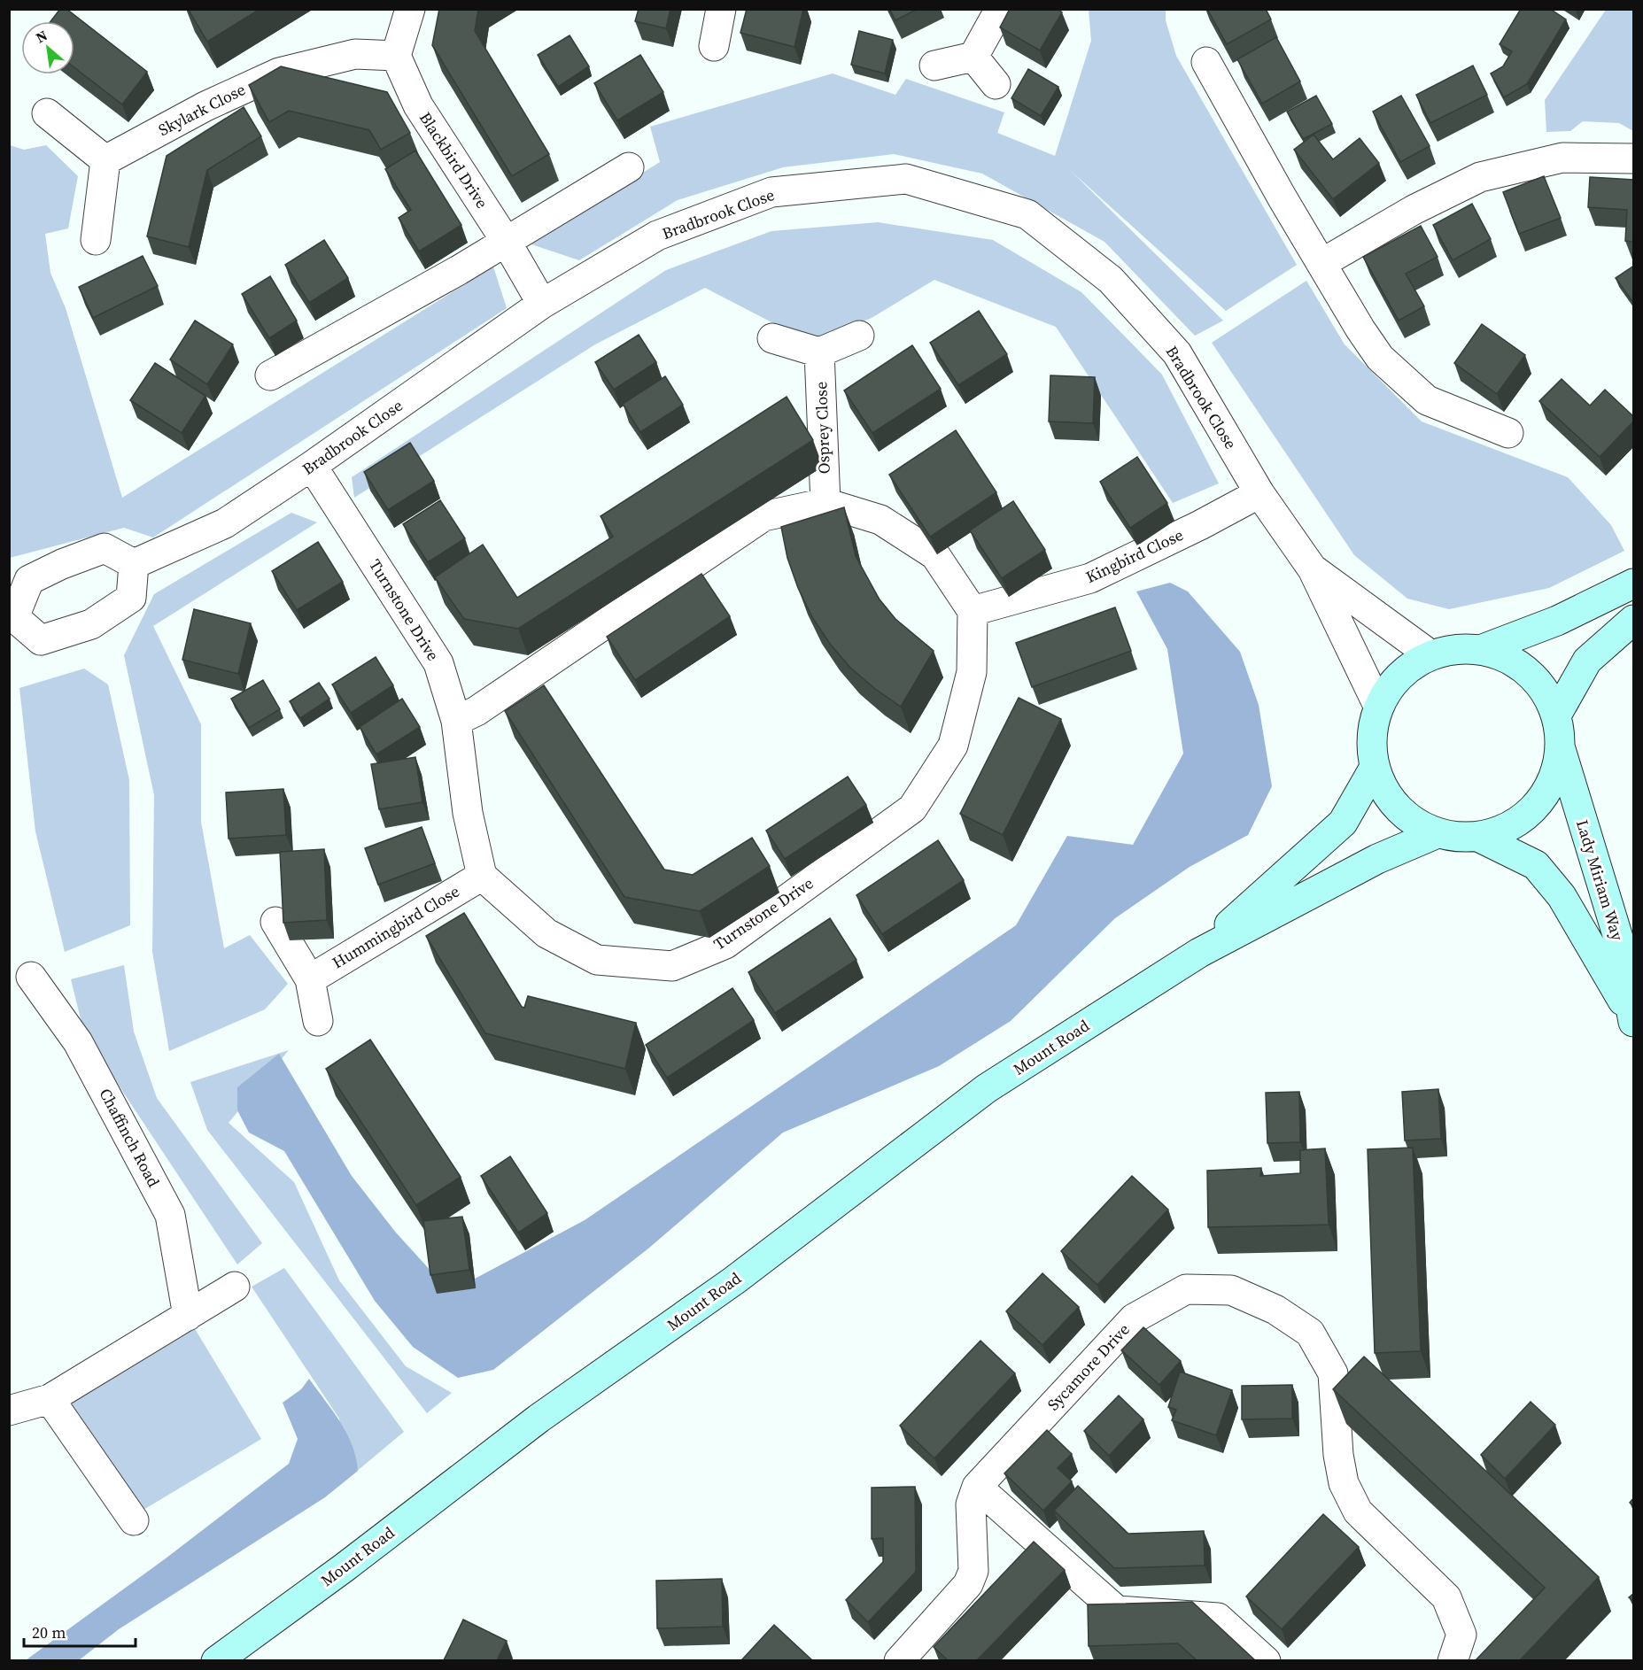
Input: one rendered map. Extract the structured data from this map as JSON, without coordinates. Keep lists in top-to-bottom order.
{
  "streets": {
    "street": [
      "Skylark Close",
      "Blackbird Drive",
      "Bradbrook Close",
      "Osprey Close",
      "Kingbird Close",
      "Turnstone Drive",
      "Lady Miriam Way",
      "Hummingbird Close",
      "Mount Road",
      "Chaffinch Road",
      "Sycamore Drive"
    ]
  },
  "crossings": [
    ["Skylark Close", "Blackbird Drive"],
    ["Blackbird Drive", "Bradbrook Close"],
    ["Bradbrook Close", "Kingbird Close"],
    ["Bradbrook Close", "Turnstone Drive"],
    ["Bradbrook Close", "Lady Miriam Way"],
    ["Bradbrook Close", "Mount Road"],
    ["Kingbird Close", "Turnstone Drive"],
    ["Turnstone Drive", "Hummingbird Close"],
    ["Lady Miriam Way", "Mount Road"]
  ],
  "scale_bar": "20 m",
  "north": "top left"
}
